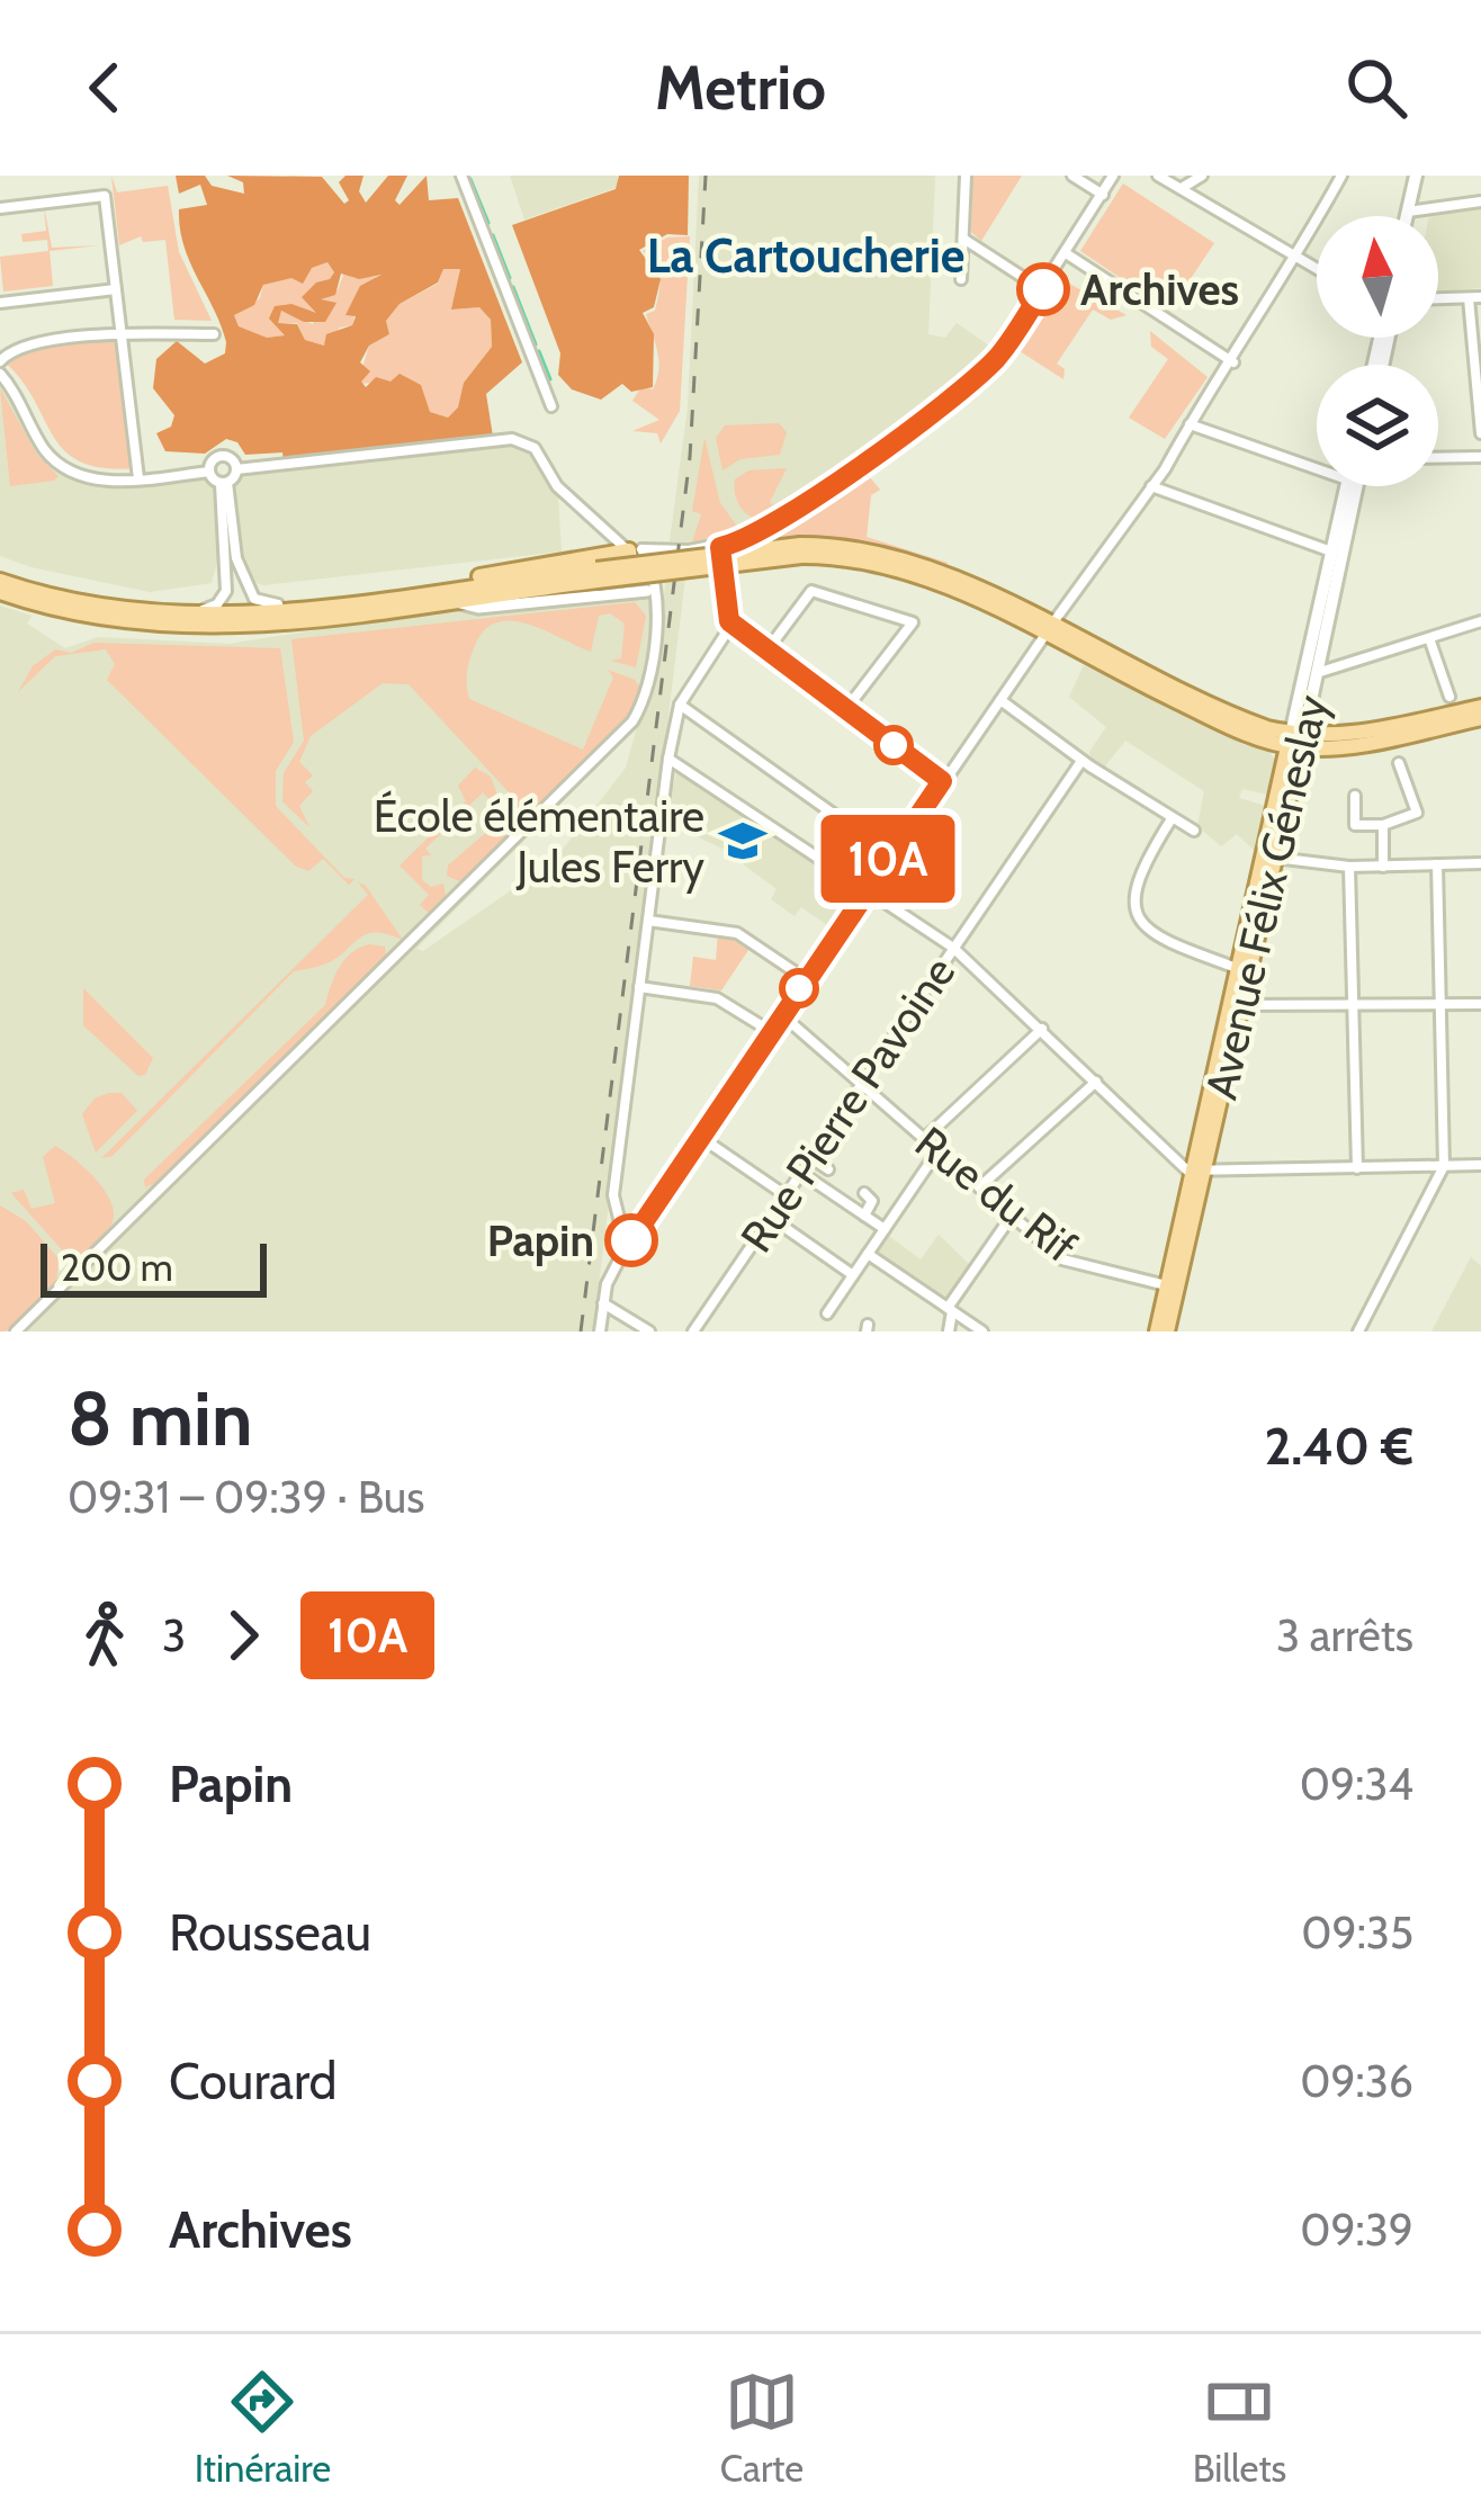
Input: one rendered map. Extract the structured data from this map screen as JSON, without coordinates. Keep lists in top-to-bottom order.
{
  "streets": {
    "main road": ["Avenue Félix Géneslay"],
    "street": ["Rue Pierre Pavoine", "Rue du Rif"]
  },
  "crossings": [
    ["Avenue Félix Géneslay", "Rue du Rif"],
    ["Rue Pierre Pavoine", "Rue du Rif"]
  ],
  "districts": ["La Cartoucherie"],
  "places": {
    "other": ["Archives", "Papin"],
    "school or university": ["École élémentaire Jules Ferry"]
  },
  "lines": ["bus line 10A"],
  "scale_bar": "200 m",
  "north": "top",
  "page": {
    "header": "Metrio",
    "on_map": "10A",
    "scale": "200 m",
    "heading": ["8 min", "09:31 – 09:39 · Bus", "2.40 €"],
    "legs": ["3", "10A", "3 arrêts"],
    "list": [
      {
        "name": "Papin",
        "value": "09:34"
      },
      {
        "name": "Rousseau",
        "value": "09:35"
      },
      {
        "name": "Courard",
        "value": "09:36"
      },
      {
        "name": "Archives",
        "value": "09:39"
      }
    ],
    "tabs": ["Itinéraire", "Carte", "Billets"]
  }
}
